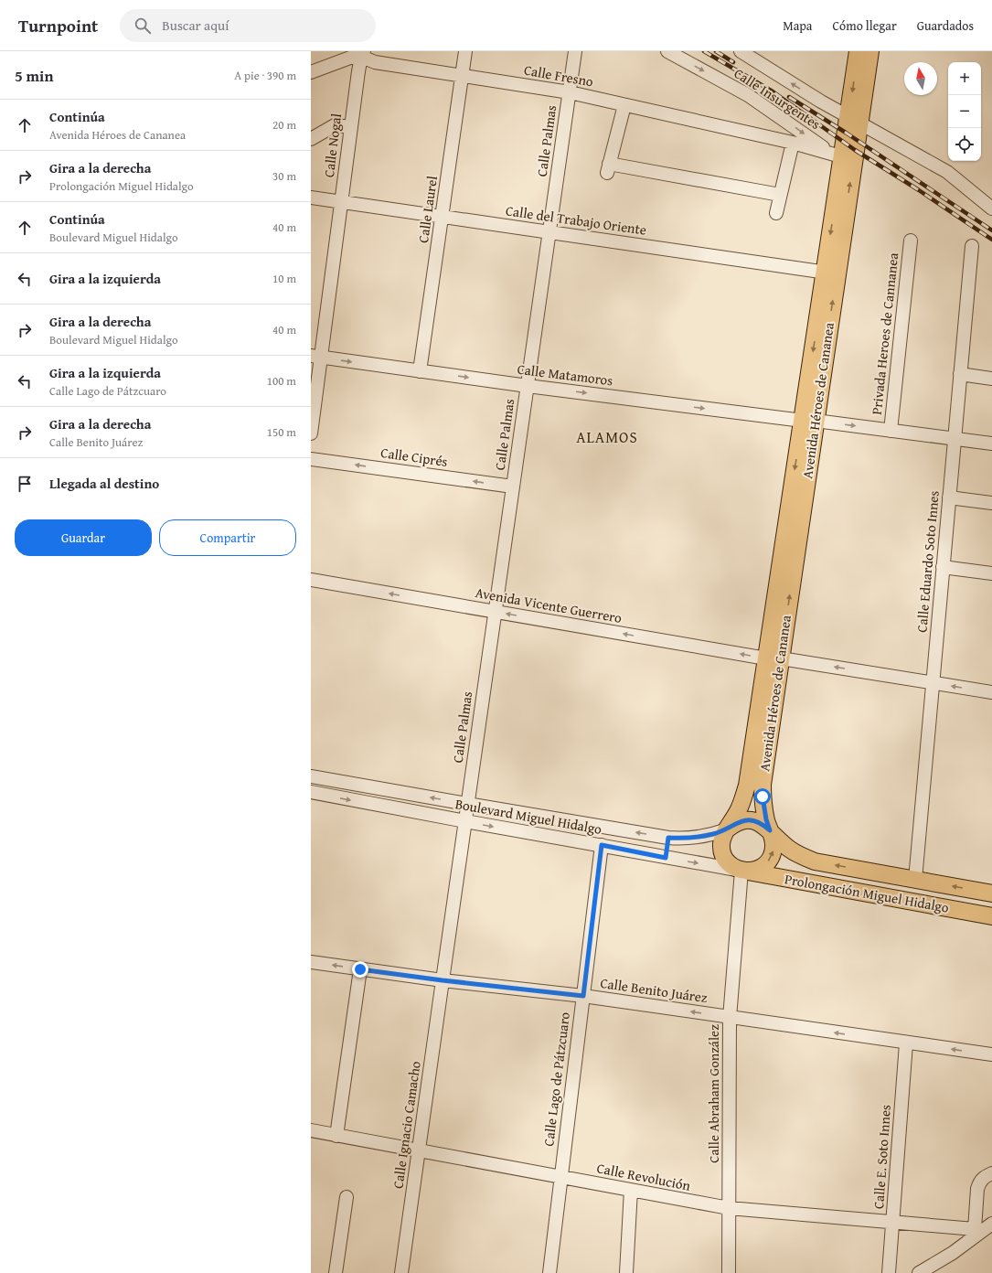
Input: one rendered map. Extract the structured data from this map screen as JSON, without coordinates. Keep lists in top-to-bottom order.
{
  "streets": {
    "main road": ["Avenida Héroes de Cananea", "Prolongación Miguel Hidalgo"],
    "street": [
      "Calle Fresno",
      "Calle Insurgentes",
      "Calle Palmas",
      "Calle Nogal",
      "Calle Laurel",
      "Calle del Trabajo Oriente",
      "Privada Heroes de Cannanea",
      "Calle Matamoros",
      "Calle Ciprés",
      "Calle Eduardo Soto Innes",
      "Avenida Vicente Guerrero",
      "Boulevard Miguel Hidalgo",
      "Calle Benito Juárez",
      "Calle Lago de Pátzcuaro",
      "Calle Abraham González",
      "Calle Ignacio Camacho",
      "Calle E. Soto Innes",
      "Calle Revolución"
    ]
  },
  "crossings": [
    ["Calle Fresno", "Calle Insurgentes"],
    ["Calle Fresno", "Calle Palmas"],
    ["Calle Fresno", "Calle Nogal"],
    ["Calle Fresno", "Calle Laurel"],
    ["Calle Fresno", "Avenida Héroes de Cananea"],
    ["Calle Insurgentes", "Avenida Héroes de Cananea"],
    ["Calle Palmas", "Calle del Trabajo Oriente"],
    ["Calle Palmas", "Calle Matamoros"],
    ["Calle Palmas", "Calle Ciprés"],
    ["Calle Palmas", "Avenida Vicente Guerrero"],
    ["Calle Palmas", "Boulevard Miguel Hidalgo"],
    ["Calle Palmas", "Calle Ignacio Camacho"],
    ["Calle Nogal", "Calle del Trabajo Oriente"],
    ["Calle Nogal", "Calle Matamoros"],
    ["Calle Laurel", "Calle del Trabajo Oriente"],
    ["Calle Laurel", "Calle Matamoros"],
    ["Calle del Trabajo Oriente", "Avenida Héroes de Cananea"],
    ["Privada Heroes de Cannanea", "Calle Matamoros"],
    ["Calle Matamoros", "Avenida Héroes de Cananea"],
    ["Calle Matamoros", "Calle Eduardo Soto Innes"],
    ["Avenida Héroes de Cananea", "Avenida Vicente Guerrero"],
    ["Avenida Héroes de Cananea", "Boulevard Miguel Hidalgo"],
    ["Avenida Héroes de Cananea", "Prolongación Miguel Hidalgo"],
    ["Avenida Héroes de Cananea", "Calle Abraham González"],
    ["Calle Eduardo Soto Innes", "Avenida Vicente Guerrero"],
    ["Calle Eduardo Soto Innes", "Prolongación Miguel Hidalgo"],
    ["Boulevard Miguel Hidalgo", "Prolongación Miguel Hidalgo"],
    ["Boulevard Miguel Hidalgo", "Calle Lago de Pátzcuaro"],
    ["Boulevard Miguel Hidalgo", "Calle Abraham González"],
    ["Boulevard Miguel Hidalgo", "Calle Ignacio Camacho"],
    ["Prolongación Miguel Hidalgo", "Calle Abraham González"],
    ["Calle Benito Juárez", "Calle Lago de Pátzcuaro"],
    ["Calle Benito Juárez", "Calle Abraham González"],
    ["Calle Benito Juárez", "Calle Ignacio Camacho"],
    ["Calle Benito Juárez", "Calle E. Soto Innes"],
    ["Calle Lago de Pátzcuaro", "Calle Revolución"],
    ["Calle Abraham González", "Calle Revolución"],
    ["Calle Ignacio Camacho", "Calle Revolución"],
    ["Calle E. Soto Innes", "Calle Revolución"]
  ],
  "one_way": [
    "Calle Matamoros",
    "Calle Ciprés",
    "Avenida Vicente Guerrero",
    "Calle Benito Juárez"
  ],
  "districts": ["ALAMOS"],
  "north": "top",
  "page": {
    "header": "Turnpoint",
    "search": "Buscar aquí",
    "nav": ["Mapa", "Cómo llegar", "Guardados"],
    "heading": ["5 min", "A pie · 390 m"],
    "map_buttons": ["+", "−"],
    "list": [
      ["Continúa", "Avenida Héroes de Cananea", "20 m"],
      ["Gira a la derecha", "Prolongación Miguel Hidalgo", "30 m"],
      ["Continúa", "Boulevard Miguel Hidalgo", "40 m"],
      ["Gira a la izquierda", "10 m"],
      ["Gira a la derecha", "Boulevard Miguel Hidalgo", "40 m"],
      ["Gira a la izquierda", "Calle Lago de Pátzcuaro", "100 m"],
      ["Gira a la derecha", "Calle Benito Juárez", "150 m"],
      "Llegada al destino"
    ],
    "buttons": ["Guardar", "Compartir"]
  }
}
